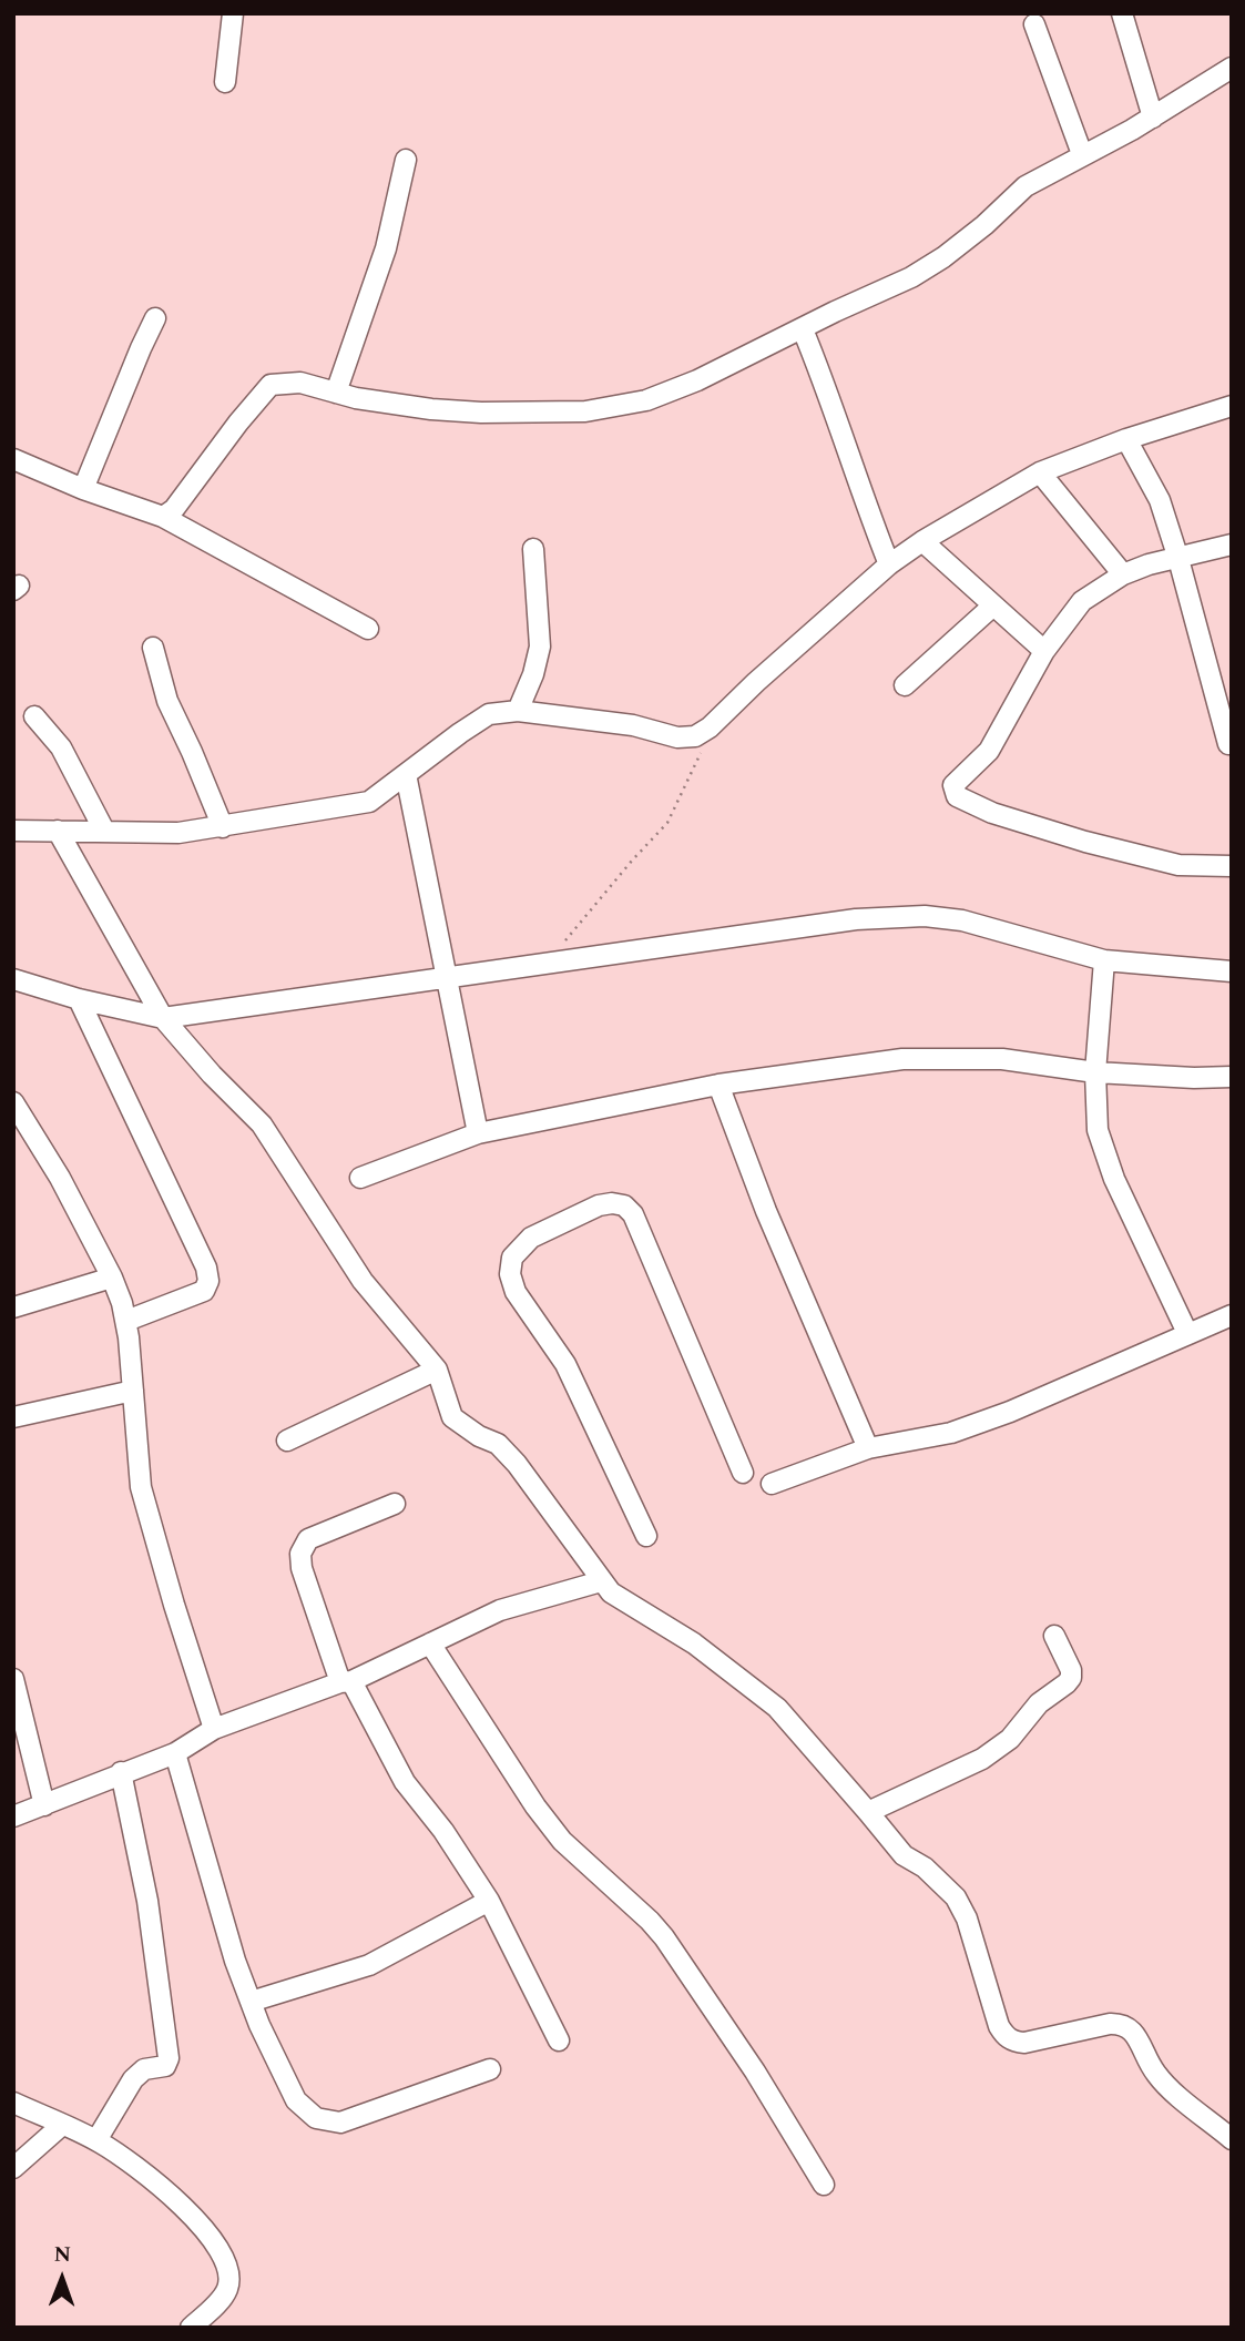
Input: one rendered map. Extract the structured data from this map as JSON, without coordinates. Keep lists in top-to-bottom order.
{
  "north": "top"
}
